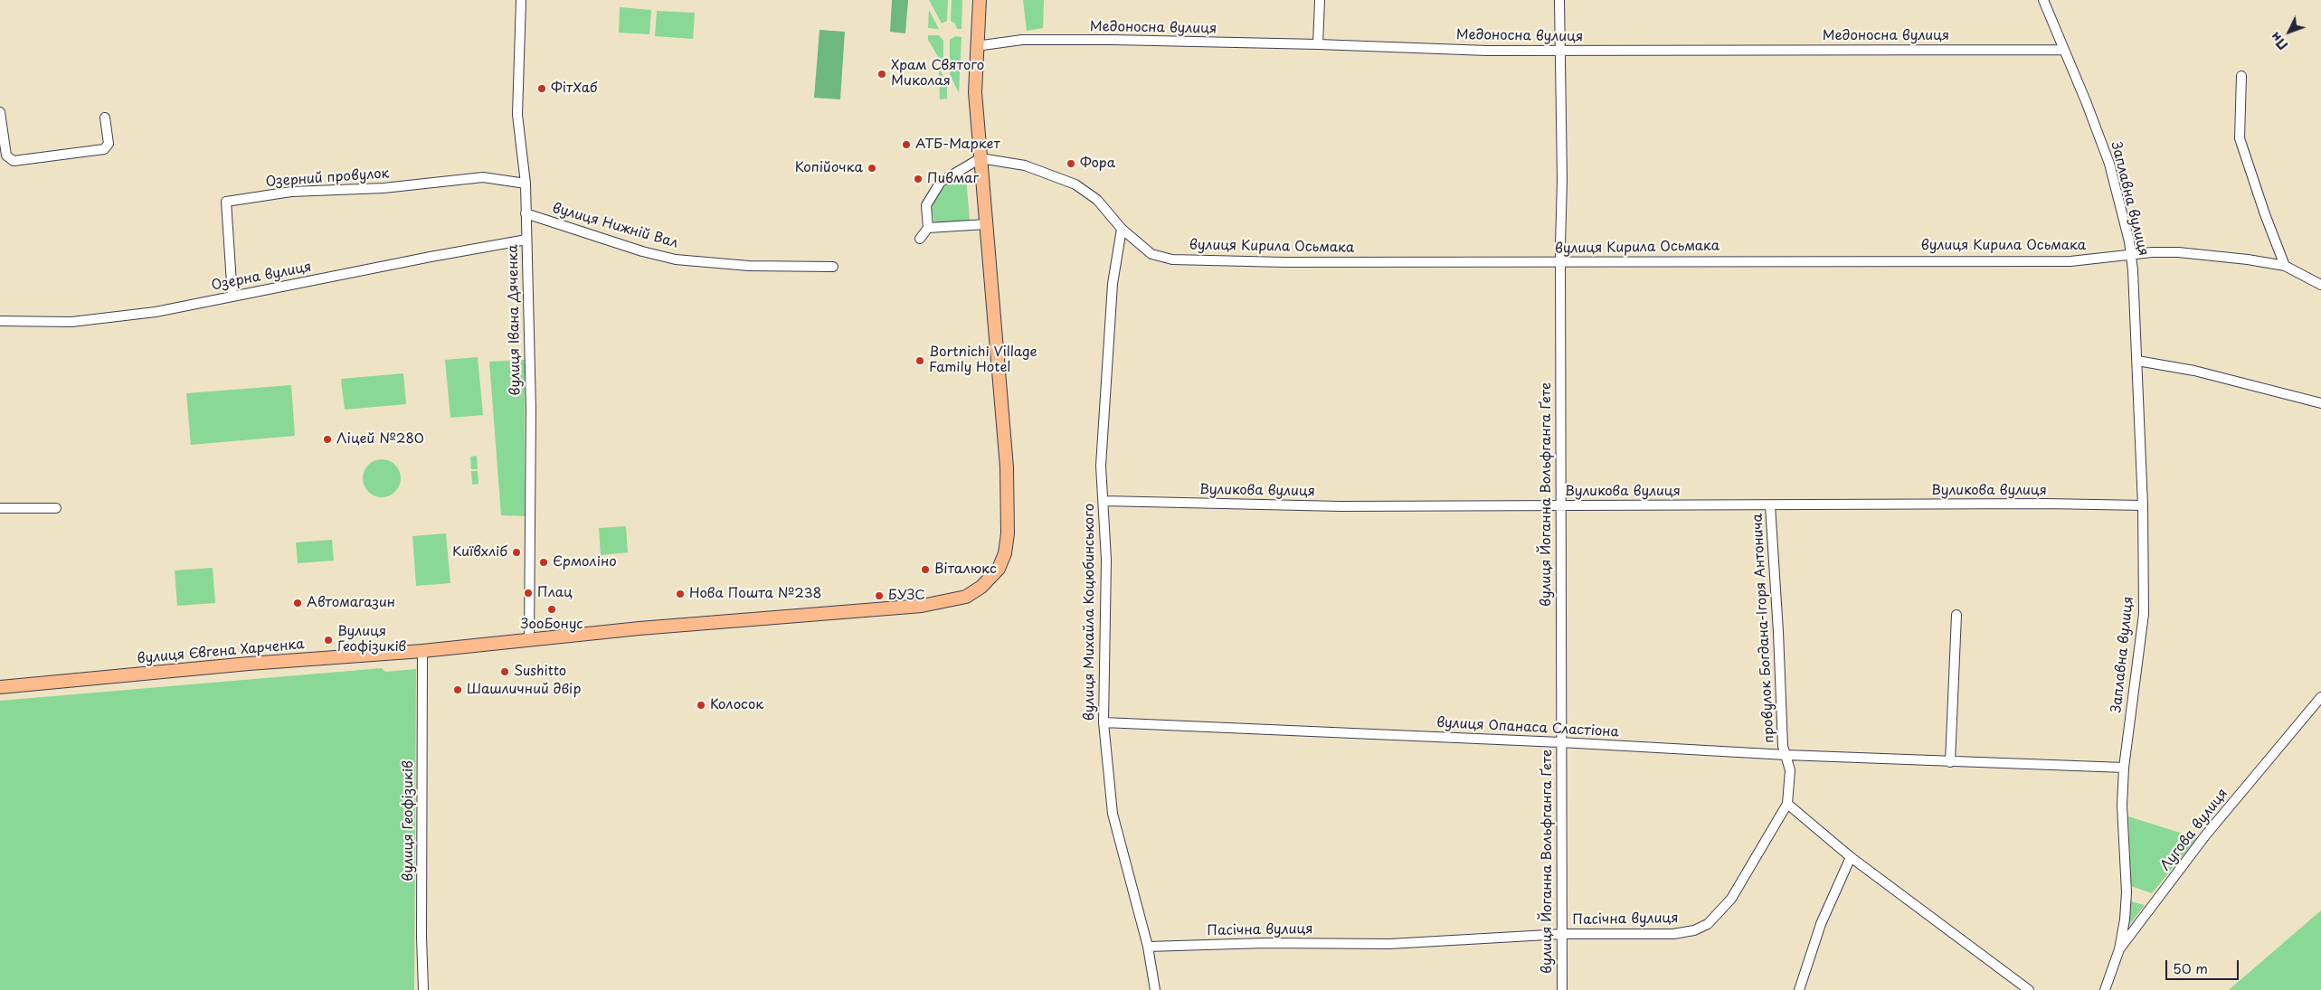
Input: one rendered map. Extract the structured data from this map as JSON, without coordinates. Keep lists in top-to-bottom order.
{
  "streets": {
    "main road": ["вулиця Євгена Харченка"],
    "street": [
      "Медоносна вулиця",
      "Озерний провулок",
      "Заплавна вулиця",
      "вулиця Нижній Вал",
      "вулиця Кирила Осьмака",
      "Озерна вулиця",
      "вулиця Івана Дяченка",
      "Вуликова вулиця",
      "вулиця Йоганна Вольфганга Ґете",
      "вулиця Михайла Коцюбинського",
      "провулок Богдана-Ігоря Антонича",
      "вулиця Опанаса Сластіона",
      "вулиця Геофізиків",
      "Лугова вулиця",
      "Пасічна вулиця"
    ]
  },
  "crossings": [
    ["Медоносна вулиця", "Заплавна вулиця"],
    ["Медоносна вулиця", "вулиця Йоганна Вольфганга Ґете"],
    ["Медоносна вулиця", "вулиця Євгена Харченка"],
    ["Озерний провулок", "Озерна вулиця"],
    ["Озерний провулок", "вулиця Івана Дяченка"],
    ["Заплавна вулиця", "вулиця Кирила Осьмака"],
    ["Заплавна вулиця", "Вуликова вулиця"],
    ["Заплавна вулиця", "вулиця Опанаса Сластіона"],
    ["Заплавна вулиця", "Лугова вулиця"],
    ["вулиця Нижній Вал", "вулиця Івана Дяченка"],
    ["вулиця Кирила Осьмака", "вулиця Йоганна Вольфганга Ґете"],
    ["вулиця Кирила Осьмака", "вулиця Михайла Коцюбинського"],
    ["вулиця Кирила Осьмака", "вулиця Євгена Харченка"],
    ["Озерна вулиця", "вулиця Івана Дяченка"],
    ["вулиця Івана Дяченка", "вулиця Євгена Харченка"],
    ["Вуликова вулиця", "вулиця Йоганна Вольфганга Ґете"],
    ["Вуликова вулиця", "вулиця Михайла Коцюбинського"],
    ["Вуликова вулиця", "провулок Богдана-Ігоря Антонича"],
    ["вулиця Йоганна Вольфганга Ґете", "вулиця Опанаса Сластіона"],
    ["вулиця Йоганна Вольфганга Ґете", "Пасічна вулиця"],
    ["вулиця Михайла Коцюбинського", "вулиця Опанаса Сластіона"],
    ["вулиця Михайла Коцюбинського", "Пасічна вулиця"],
    ["провулок Богдана-Ігоря Антонича", "вулиця Опанаса Сластіона"],
    ["провулок Богдана-Ігоря Антонича", "Пасічна вулиця"],
    ["вулиця Євгена Харченка", "вулиця Геофізиків"]
  ],
  "places": [
    "Храм Святого Миколая",
    "ФітХаб",
    "АТБ-Маркет",
    "Фора",
    "Копійочка",
    "Пивмаг",
    "Bortnichi Village Family Hotel",
    "Ліцей №280",
    "Київхліб",
    "Єрмоліно",
    "Віталюкс",
    "Плац",
    "Нова Пошта №238",
    "БУЗС",
    "Автомагазин",
    "ЗооБонус",
    "Вулиця Геофізиків",
    "Sushitto",
    "Шашличний двір",
    "Колосок"
  ],
  "scale_bar": "50 m",
  "north": "bottom left"
}
